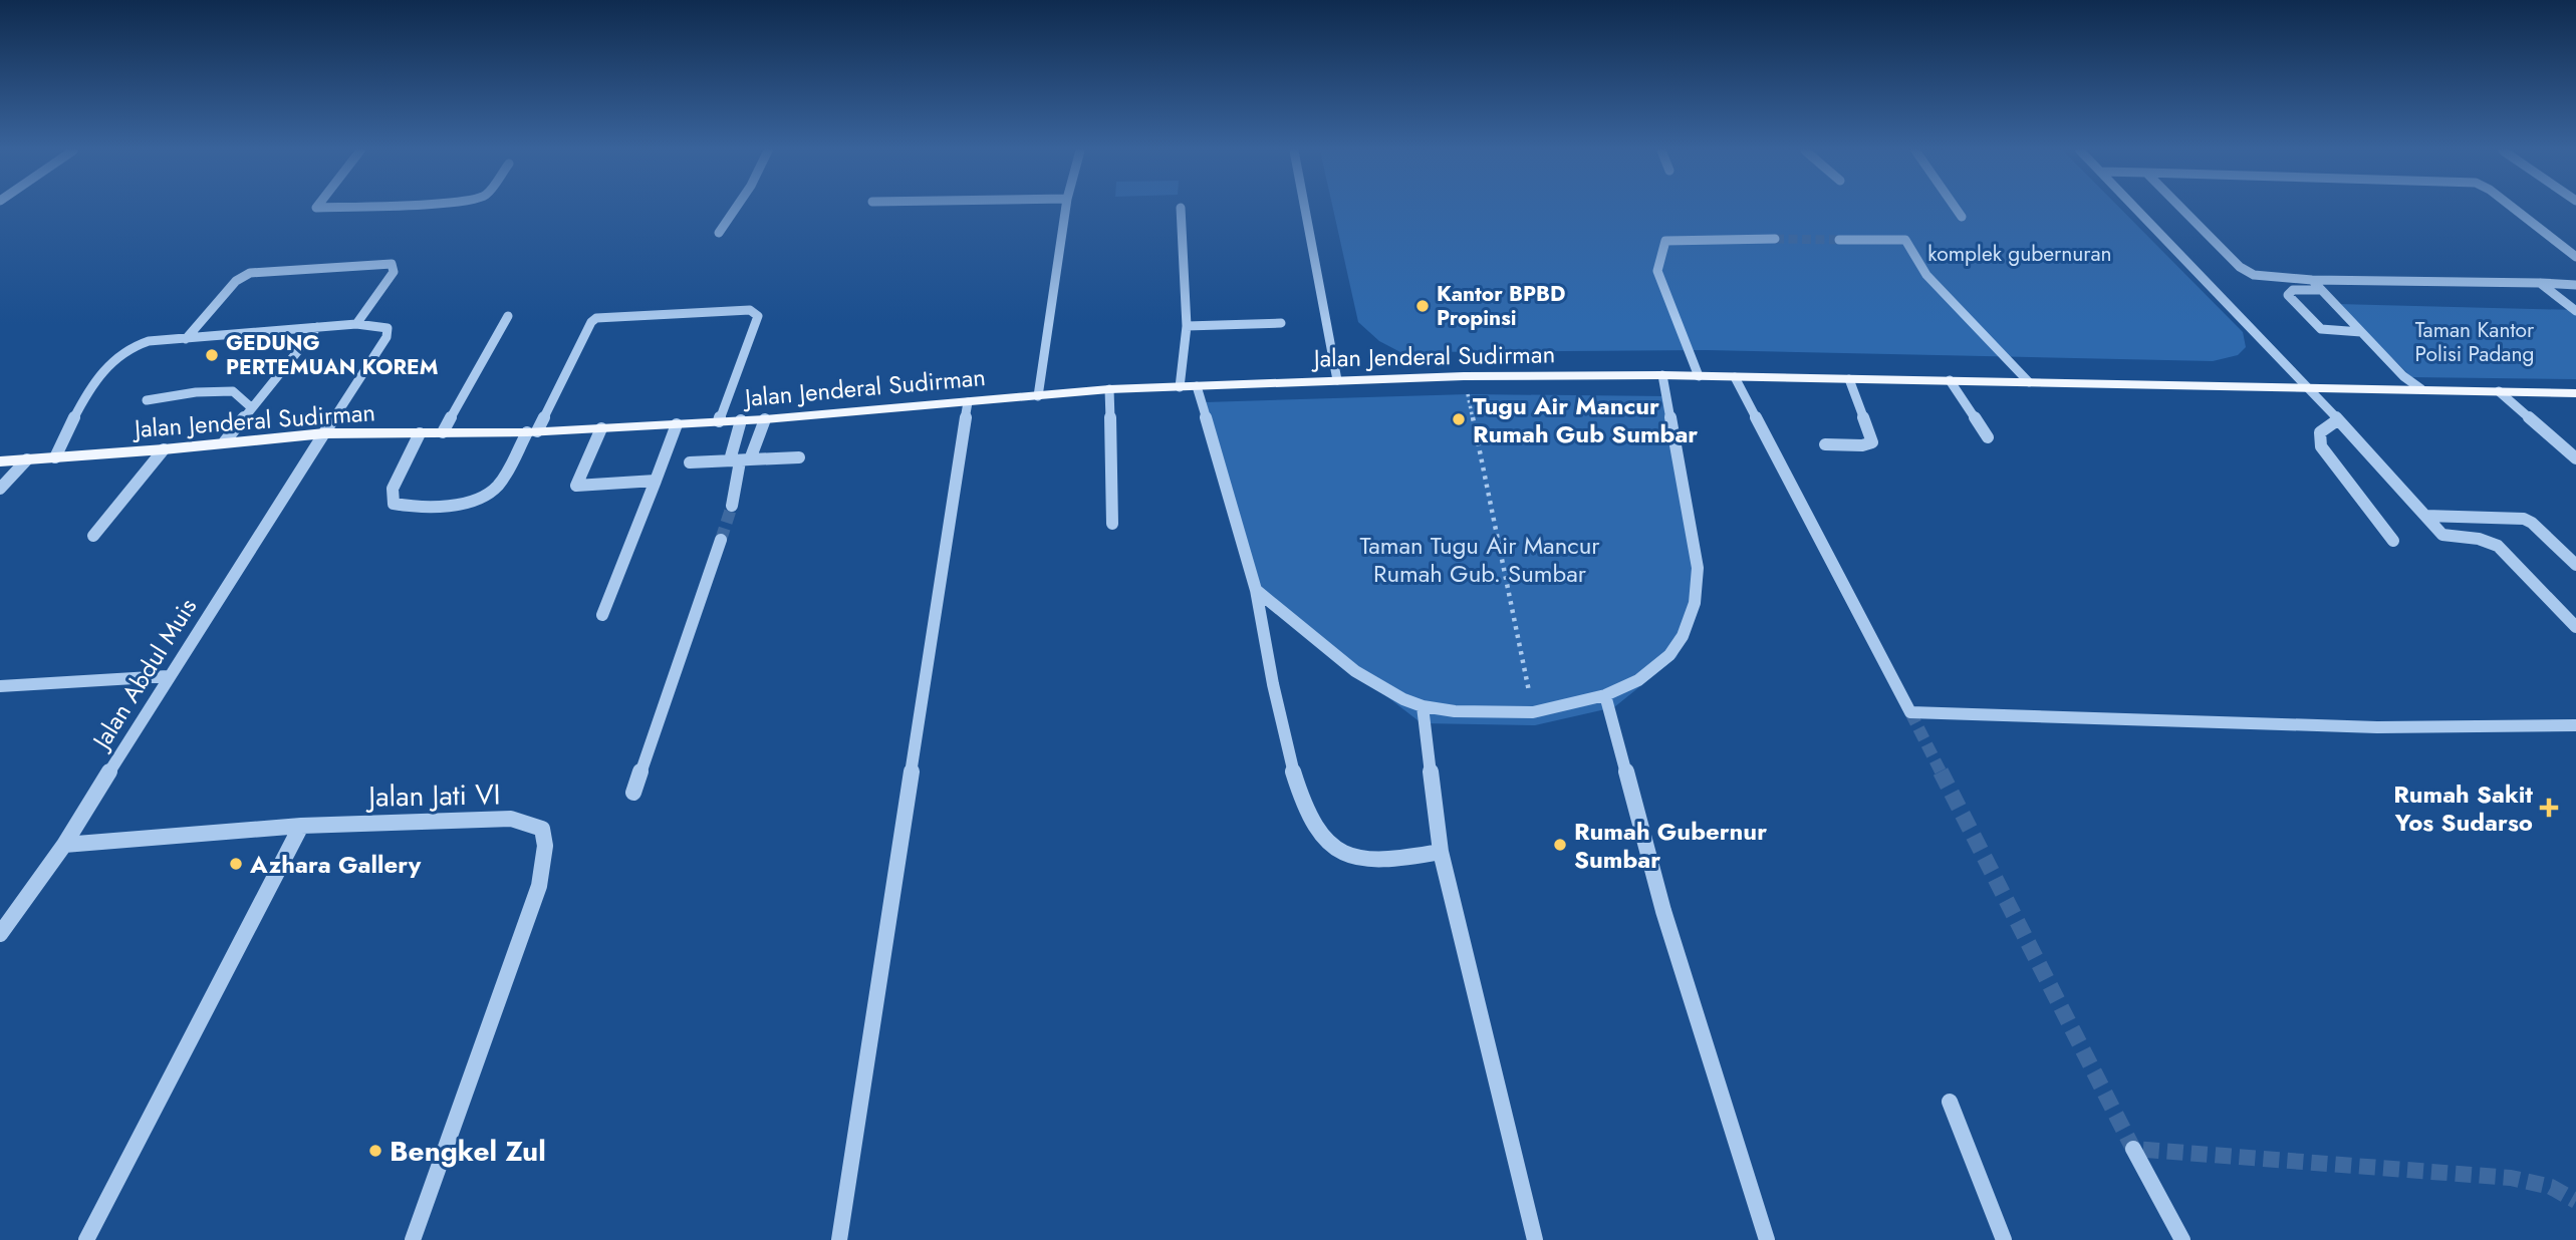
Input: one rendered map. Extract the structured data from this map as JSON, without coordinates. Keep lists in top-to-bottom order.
{
  "streets": {
    "main road": ["Jalan Jenderal Sudirman"],
    "street": ["Jalan Abdul Muis", "Jalan Jati VI"]
  },
  "crossings": [
    ["Jalan Jenderal Sudirman", "Jalan Abdul Muis"],
    ["Jalan Abdul Muis", "Jalan Jati VI"]
  ],
  "parks": ["komplek gubernuran", "Taman Kantor Polisi Padang", "Taman Tugu Air Mancur Rumah Gub. Sumbar"],
  "places": {
    "other": [
      "Kantor BPBD Propinsi",
      "GEDUNG PERTEMUAN KOREM",
      "Tugu Air Mancur Rumah Gub Sumbar",
      "Rumah Gubernur Sumbar",
      "Azhara Gallery",
      "Bengkel Zul"
    ],
    "health": ["Rumah Sakit Yos Sudarso"]
  }
}
